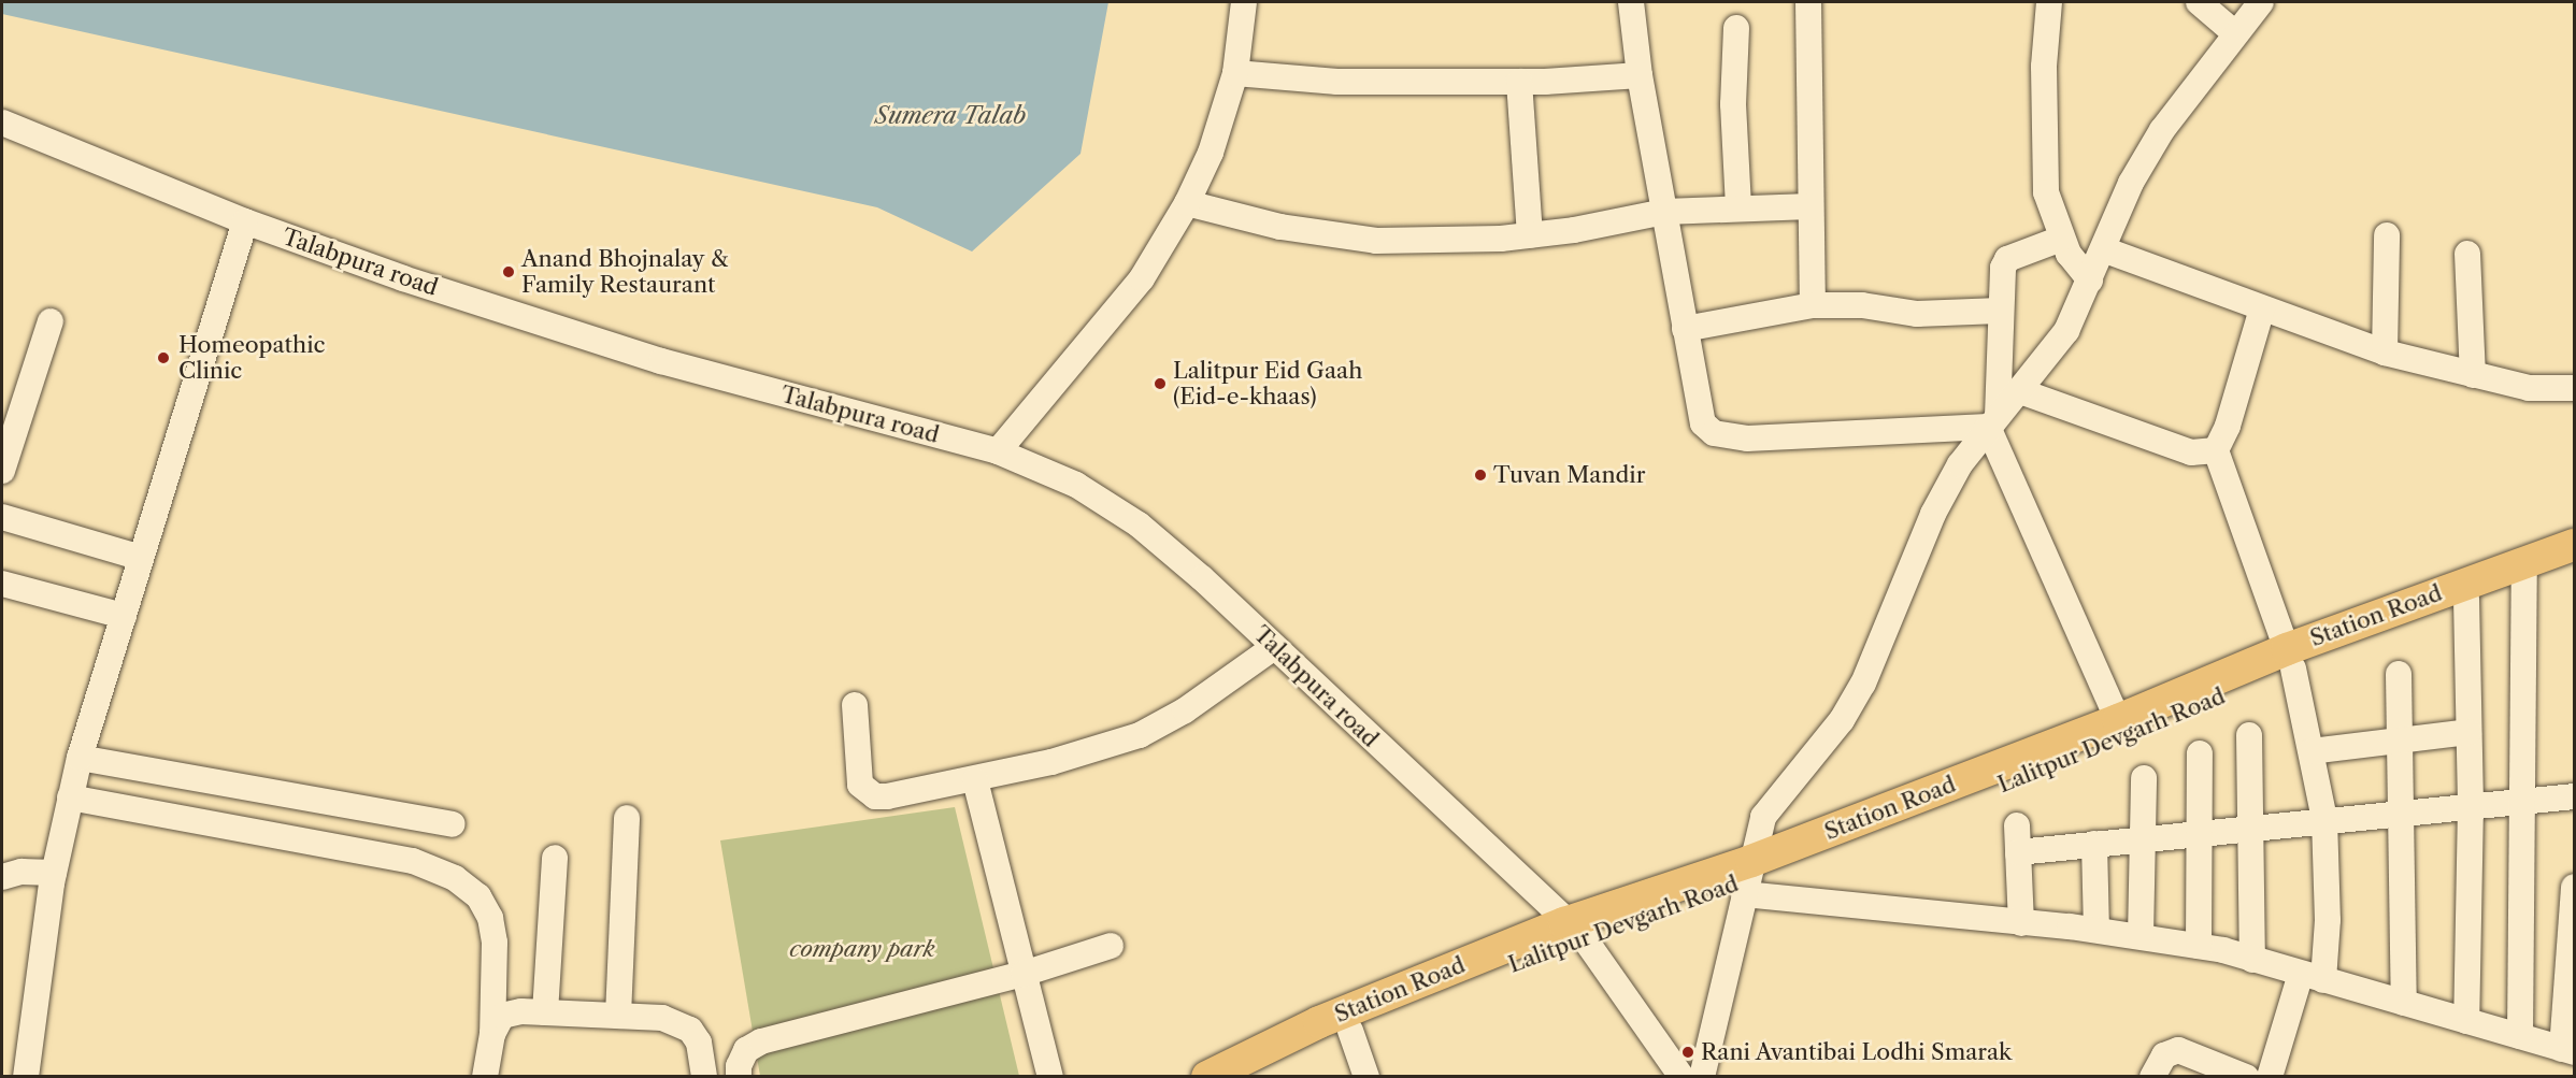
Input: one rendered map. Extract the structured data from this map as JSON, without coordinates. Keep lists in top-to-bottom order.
{
  "streets": {
    "main road": ["Station Road", "Lalitpur Devgarh Road"],
    "street": ["Talabpura road"]
  },
  "crossings": [
    ["Talabpura road", "Station Road"],
    ["Talabpura road", "Lalitpur Devgarh Road"],
    ["Station Road", "Lalitpur Devgarh Road"]
  ],
  "water": ["Sumera Talab"],
  "parks": ["company park"],
  "places": [
    "Anand Bhojnalay & Family Restaurant",
    "Homeopathic Clinic",
    "Lalitpur Eid Gaah (Eid-e-khaas)",
    "Tuvan Mandir",
    "Rani Avantibai Lodhi Smarak"
  ]
}
